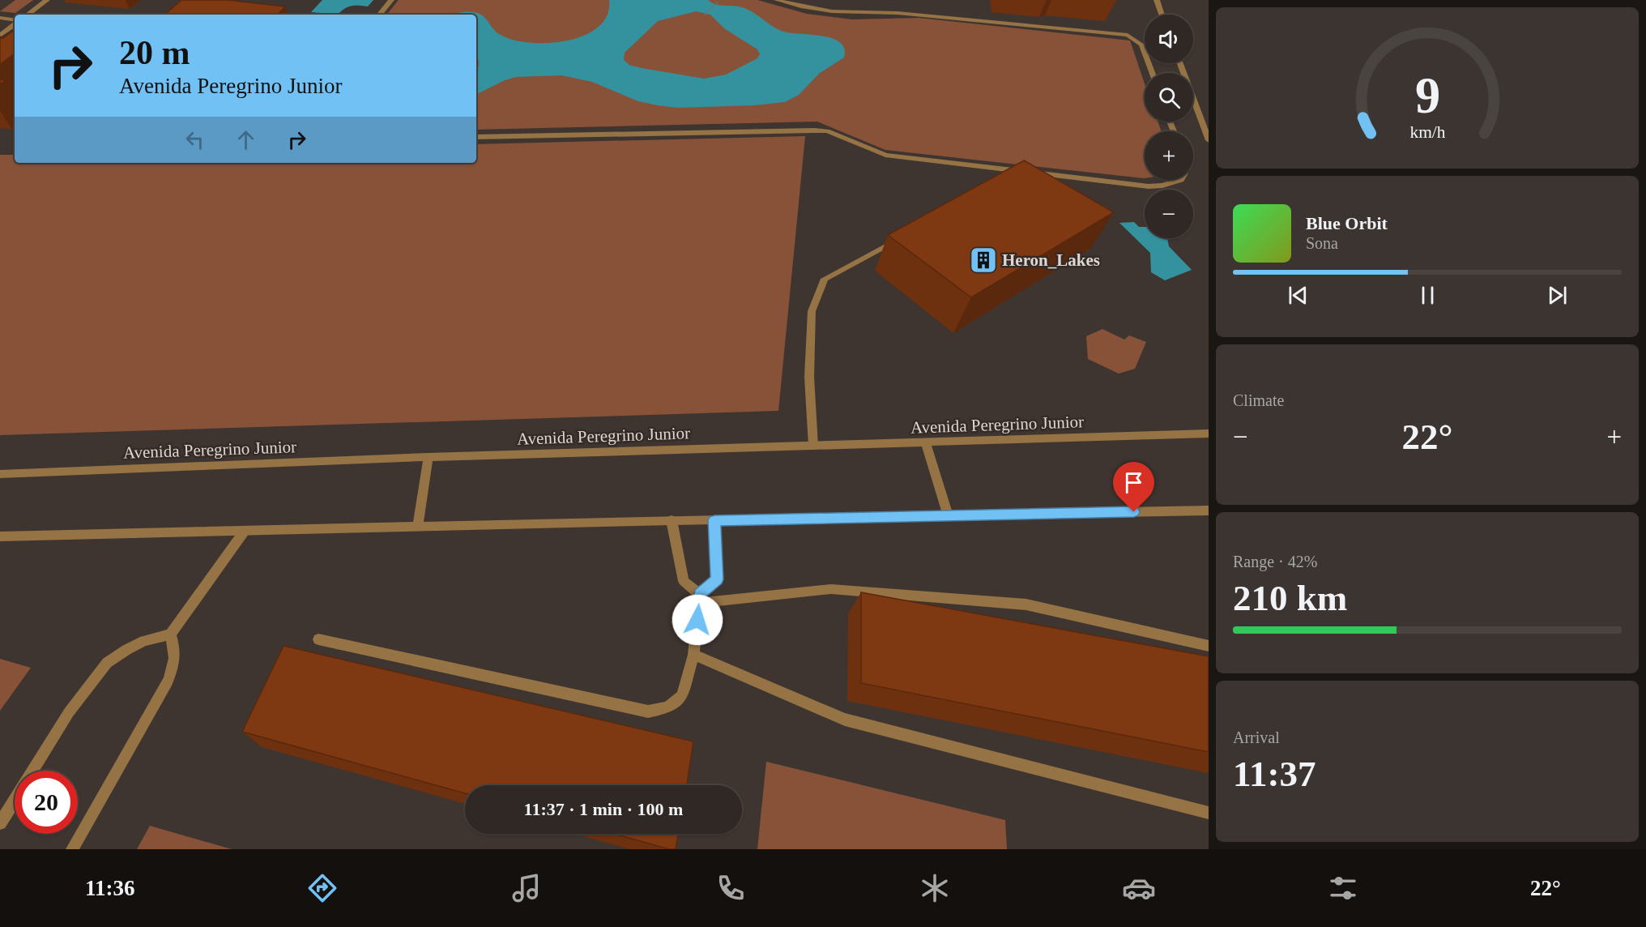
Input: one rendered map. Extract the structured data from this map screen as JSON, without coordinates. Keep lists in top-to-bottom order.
{
  "streets": {
    "street": ["Avenida Peregrino Junior"]
  },
  "places": {
    "building": ["Heron_Lakes"]
  },
  "page": {
    "map_buttons": ["+", "−"],
    "turn": ["20 m", "Avenida Peregrino Junior"],
    "song": ["Blue Orbit", "Sona"],
    "tile": [
      "Climate",
      ["Range · 42%", "210 km"],
      ["Arrival", "11:37"]
    ],
    "heat": ["−", "22°", "+"],
    "limit": "20",
    "trip": "11:37 · 1 min · 100 m",
    "tabs": ["11:36", "22°"],
    "gauge": ["9", "km/h"]
  }
}
